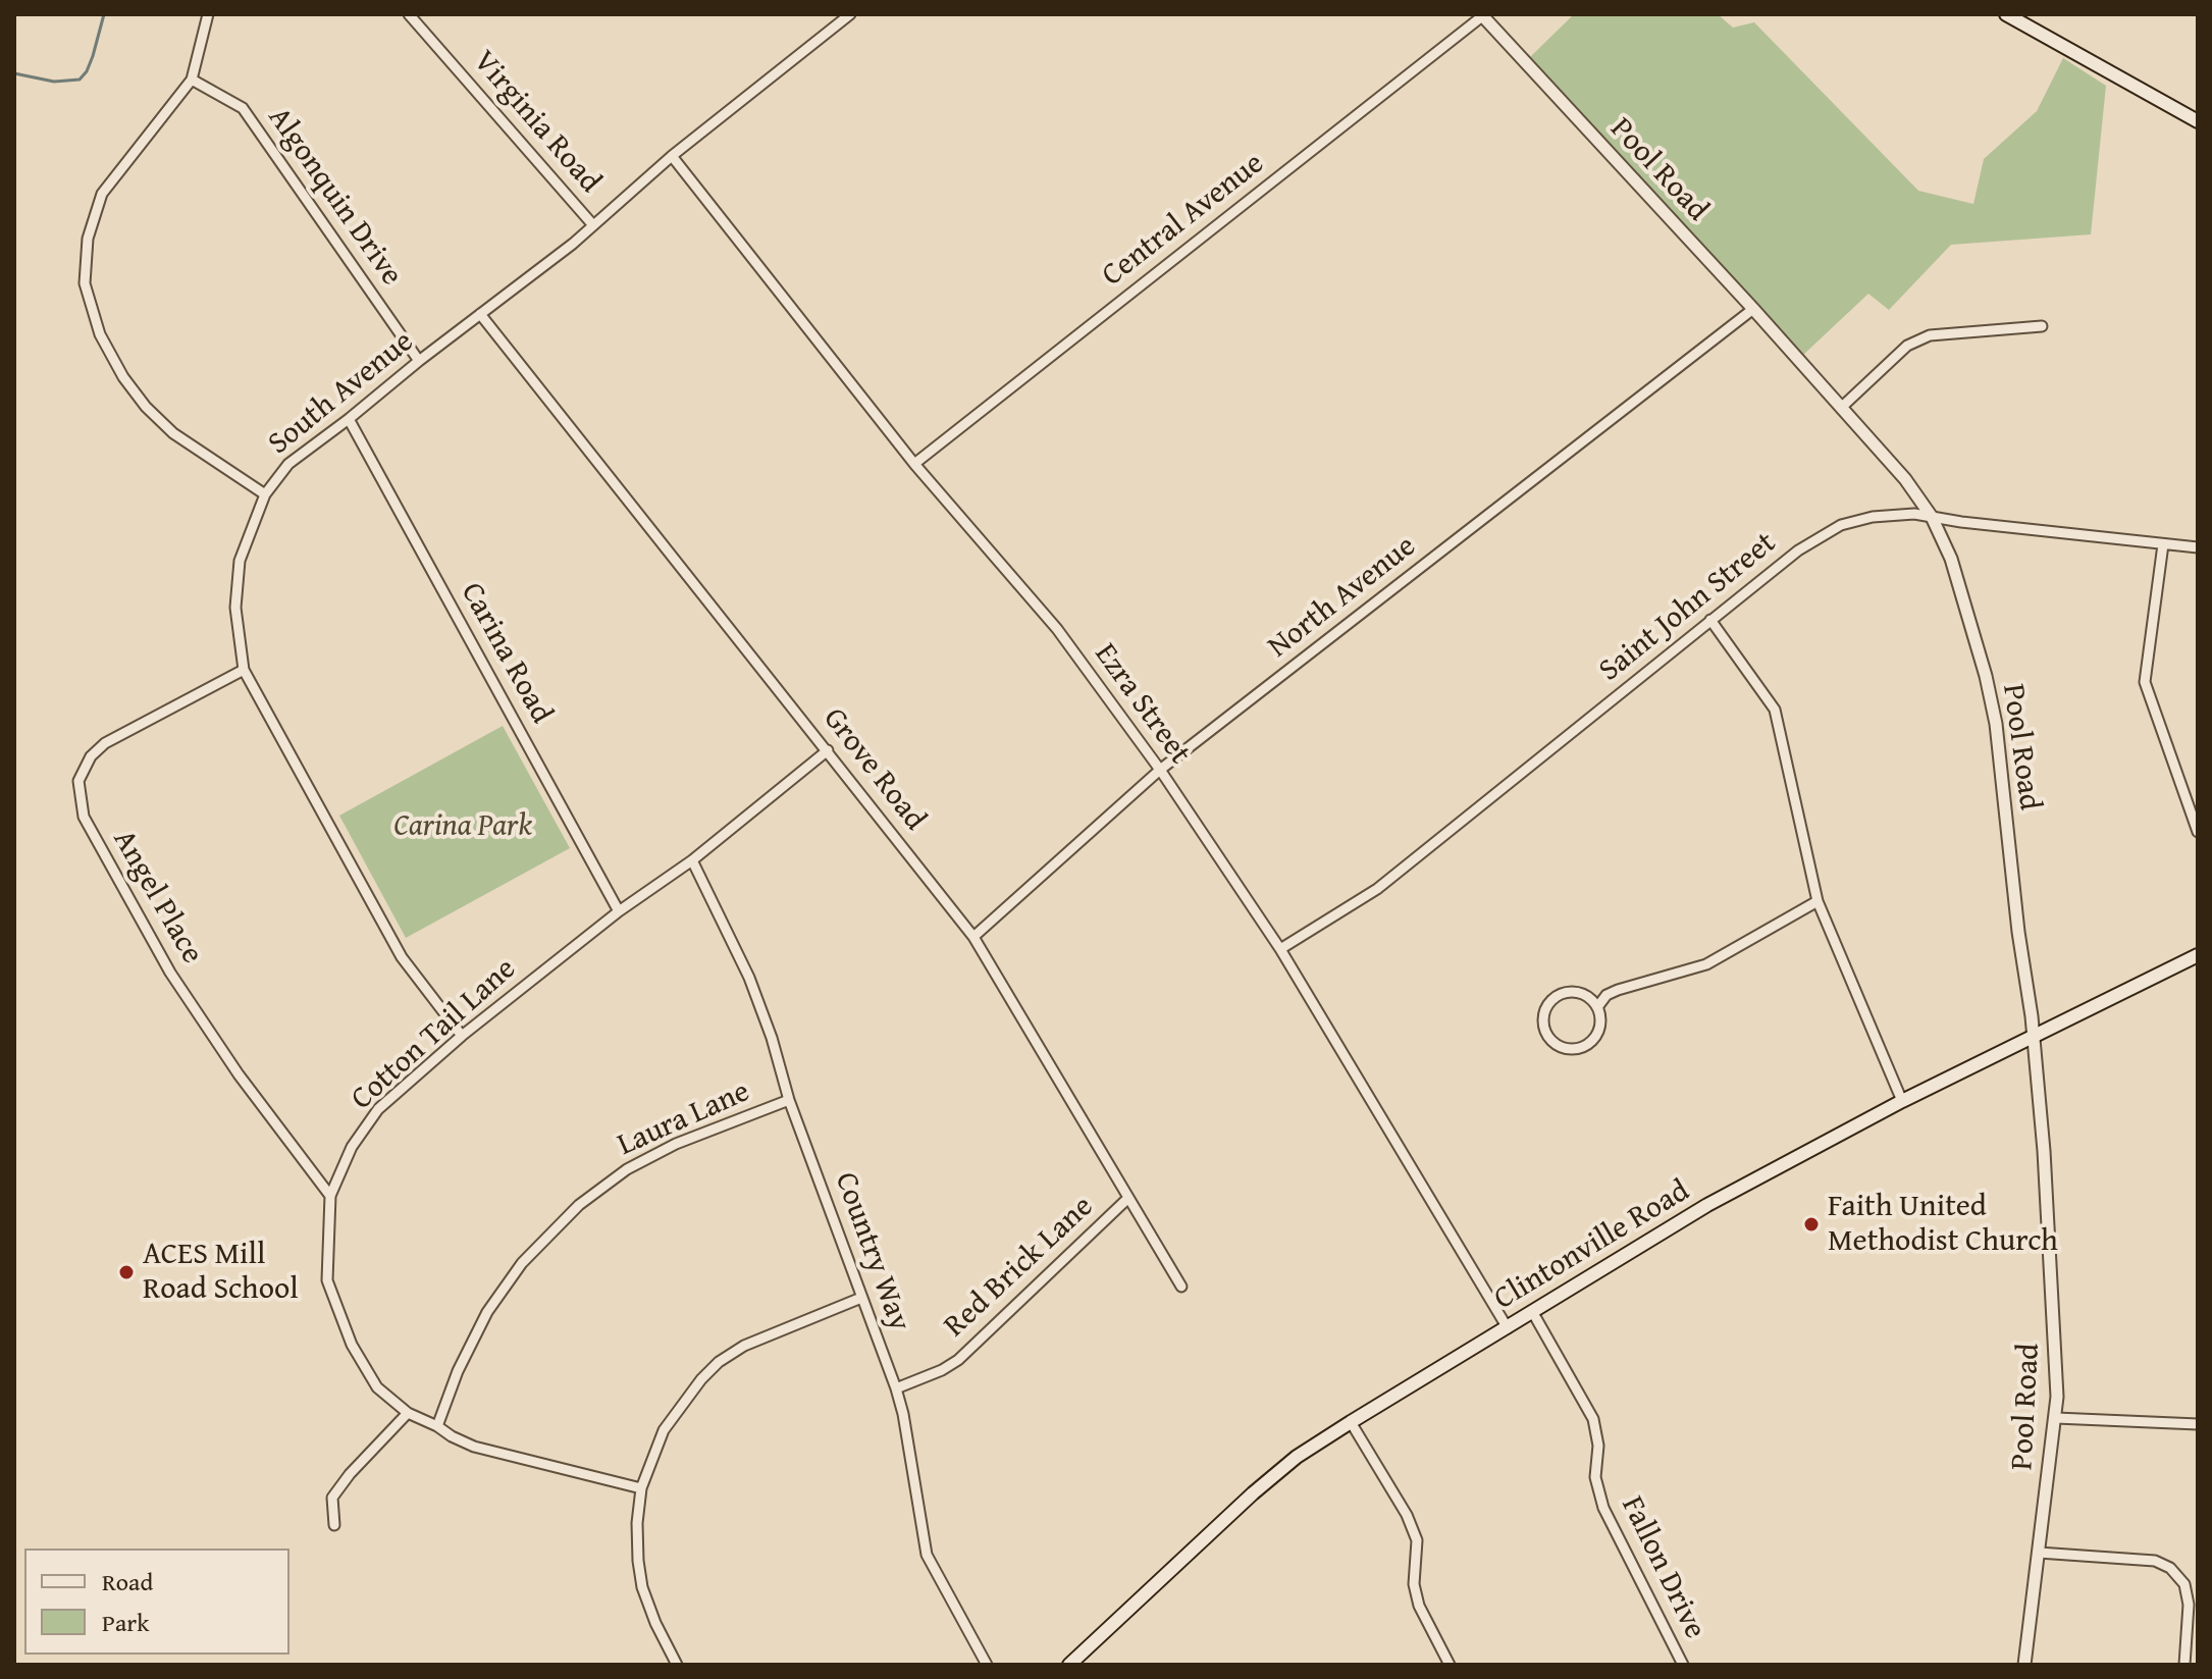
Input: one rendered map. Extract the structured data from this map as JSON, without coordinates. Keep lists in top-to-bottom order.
{
  "streets": {
    "main road": ["Clintonville Road"],
    "street": [
      "Virginia Road",
      "Pool Road",
      "Algonquin Drive",
      "Central Avenue",
      "South Avenue",
      "North Avenue",
      "Saint John Street",
      "Carina Road",
      "Ezra Street",
      "Grove Road",
      "Angel Place",
      "Cotton Tail Lane",
      "Laura Lane",
      "Country Way",
      "Red Brick Lane",
      "Fallon Drive"
    ]
  },
  "crossings": [
    ["Virginia Road", "South Avenue"],
    ["Pool Road", "Central Avenue"],
    ["Pool Road", "North Avenue"],
    ["Pool Road", "Saint John Street"],
    ["Pool Road", "Clintonville Road"],
    ["Algonquin Drive", "South Avenue"],
    ["Central Avenue", "Ezra Street"],
    ["South Avenue", "Carina Road"],
    ["South Avenue", "Ezra Street"],
    ["South Avenue", "Grove Road"],
    ["South Avenue", "Angel Place"],
    ["South Avenue", "Cotton Tail Lane"],
    ["North Avenue", "Ezra Street"],
    ["North Avenue", "Grove Road"],
    ["Saint John Street", "Ezra Street"],
    ["Carina Road", "Cotton Tail Lane"],
    ["Ezra Street", "Clintonville Road"],
    ["Grove Road", "Cotton Tail Lane"],
    ["Grove Road", "Red Brick Lane"],
    ["Angel Place", "Cotton Tail Lane"],
    ["Cotton Tail Lane", "Laura Lane"],
    ["Cotton Tail Lane", "Country Way"],
    ["Laura Lane", "Country Way"],
    ["Clintonville Road", "Fallon Drive"],
    ["Country Way", "Red Brick Lane"]
  ],
  "parks": ["Carina Park"],
  "places": ["Faith United Methodist Church", "ACES Mill Road School"],
  "legend": ["Road", "Park"]
}
